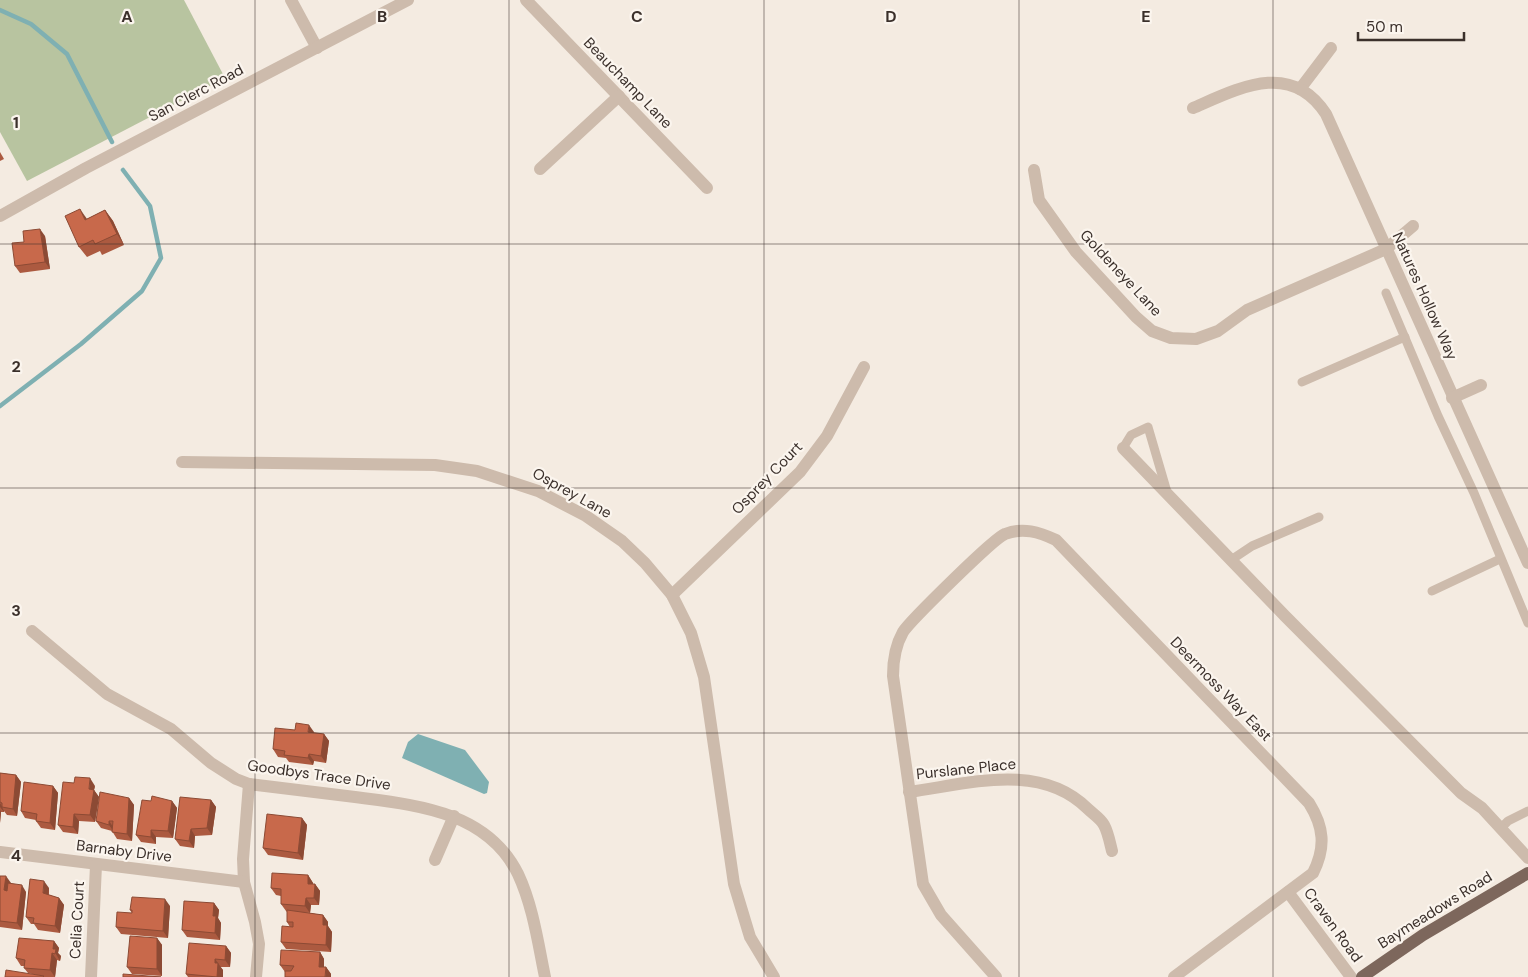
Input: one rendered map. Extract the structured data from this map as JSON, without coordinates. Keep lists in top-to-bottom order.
{
  "streets": {
    "main road": ["Baymeadows Road"],
    "street": [
      "Beauchamp Lane",
      "San Clerc Road",
      "Goldeneye Lane",
      "Natures Hollow Way",
      "Osprey Court",
      "Osprey Lane",
      "Deermoss Way East",
      "Purslane Place",
      "Goodbys Trace Drive",
      "Barnaby Drive",
      "Celia Court",
      "Craven Road"
    ]
  },
  "crossings": [
    ["Goldeneye Lane", "Natures Hollow Way"],
    ["Osprey Court", "Osprey Lane"],
    ["Deermoss Way East", "Purslane Place"],
    ["Deermoss Way East", "Craven Road"],
    ["Barnaby Drive", "Celia Court"]
  ],
  "scale_bar": "50 m",
  "grid": {
    "columns": [
      "A",
      "B",
      "C",
      "D",
      "E"
    ],
    "rows": [
      "1",
      "2",
      "3",
      "4"
    ]
  }
}
